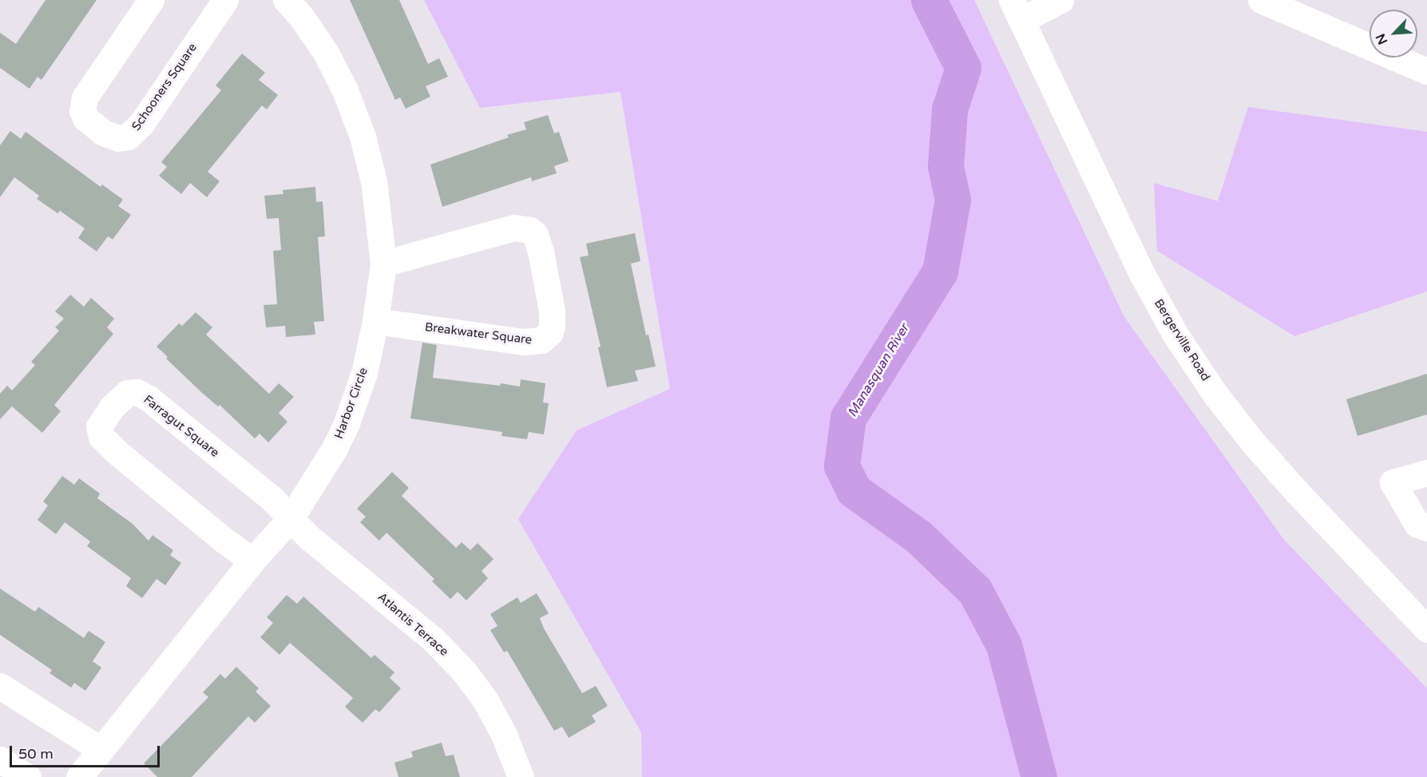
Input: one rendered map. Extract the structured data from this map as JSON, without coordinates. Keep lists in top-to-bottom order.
{
  "streets": {
    "street": [
      "Schooners Square",
      "Breakwater Square",
      "Bergerville Road",
      "Harbor Circle",
      "Farragut Square",
      "Atlantis Terrace"
    ]
  },
  "crossings": [
    ["Breakwater Square", "Harbor Circle"],
    ["Harbor Circle", "Farragut Square"],
    ["Harbor Circle", "Atlantis Terrace"],
    ["Farragut Square", "Atlantis Terrace"]
  ],
  "water": ["Manasquan River"],
  "scale_bar": "50 m",
  "north": "bottom left"
}
